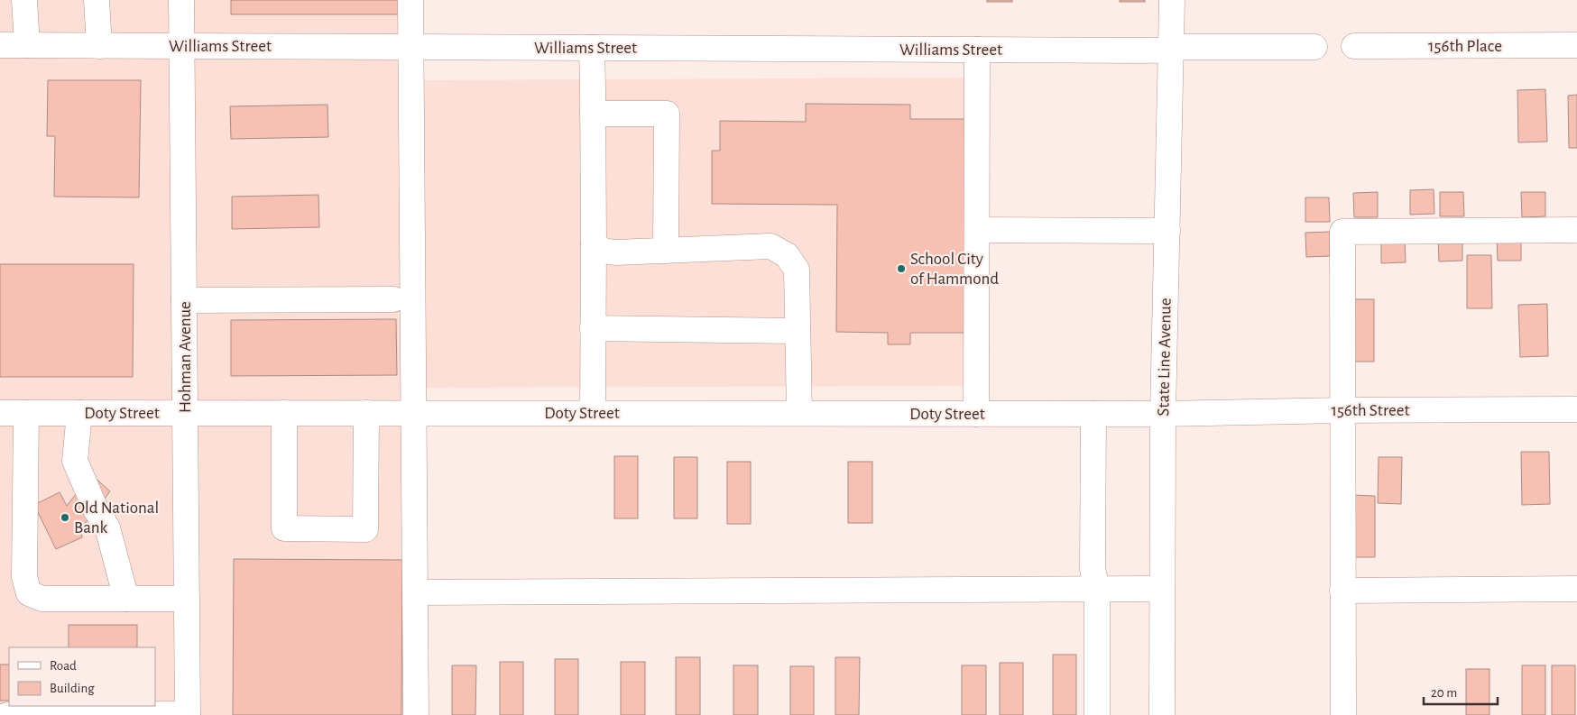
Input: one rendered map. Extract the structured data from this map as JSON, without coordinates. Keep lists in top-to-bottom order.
{
  "streets": {
    "street": [
      "Williams Street",
      "156th Place",
      "Hohman Avenue",
      "State Line Avenue",
      "156th Street",
      "Doty Street"
    ]
  },
  "crossings": [
    ["Williams Street", "Hohman Avenue"],
    ["Williams Street", "State Line Avenue"],
    ["Hohman Avenue", "Doty Street"],
    ["State Line Avenue", "156th Street"],
    ["State Line Avenue", "Doty Street"],
    ["156th Street", "Doty Street"]
  ],
  "places": ["School City of Hammond", "Old National Bank"],
  "legend": ["Road", "Building"],
  "scale_bar": "20 m"
}
